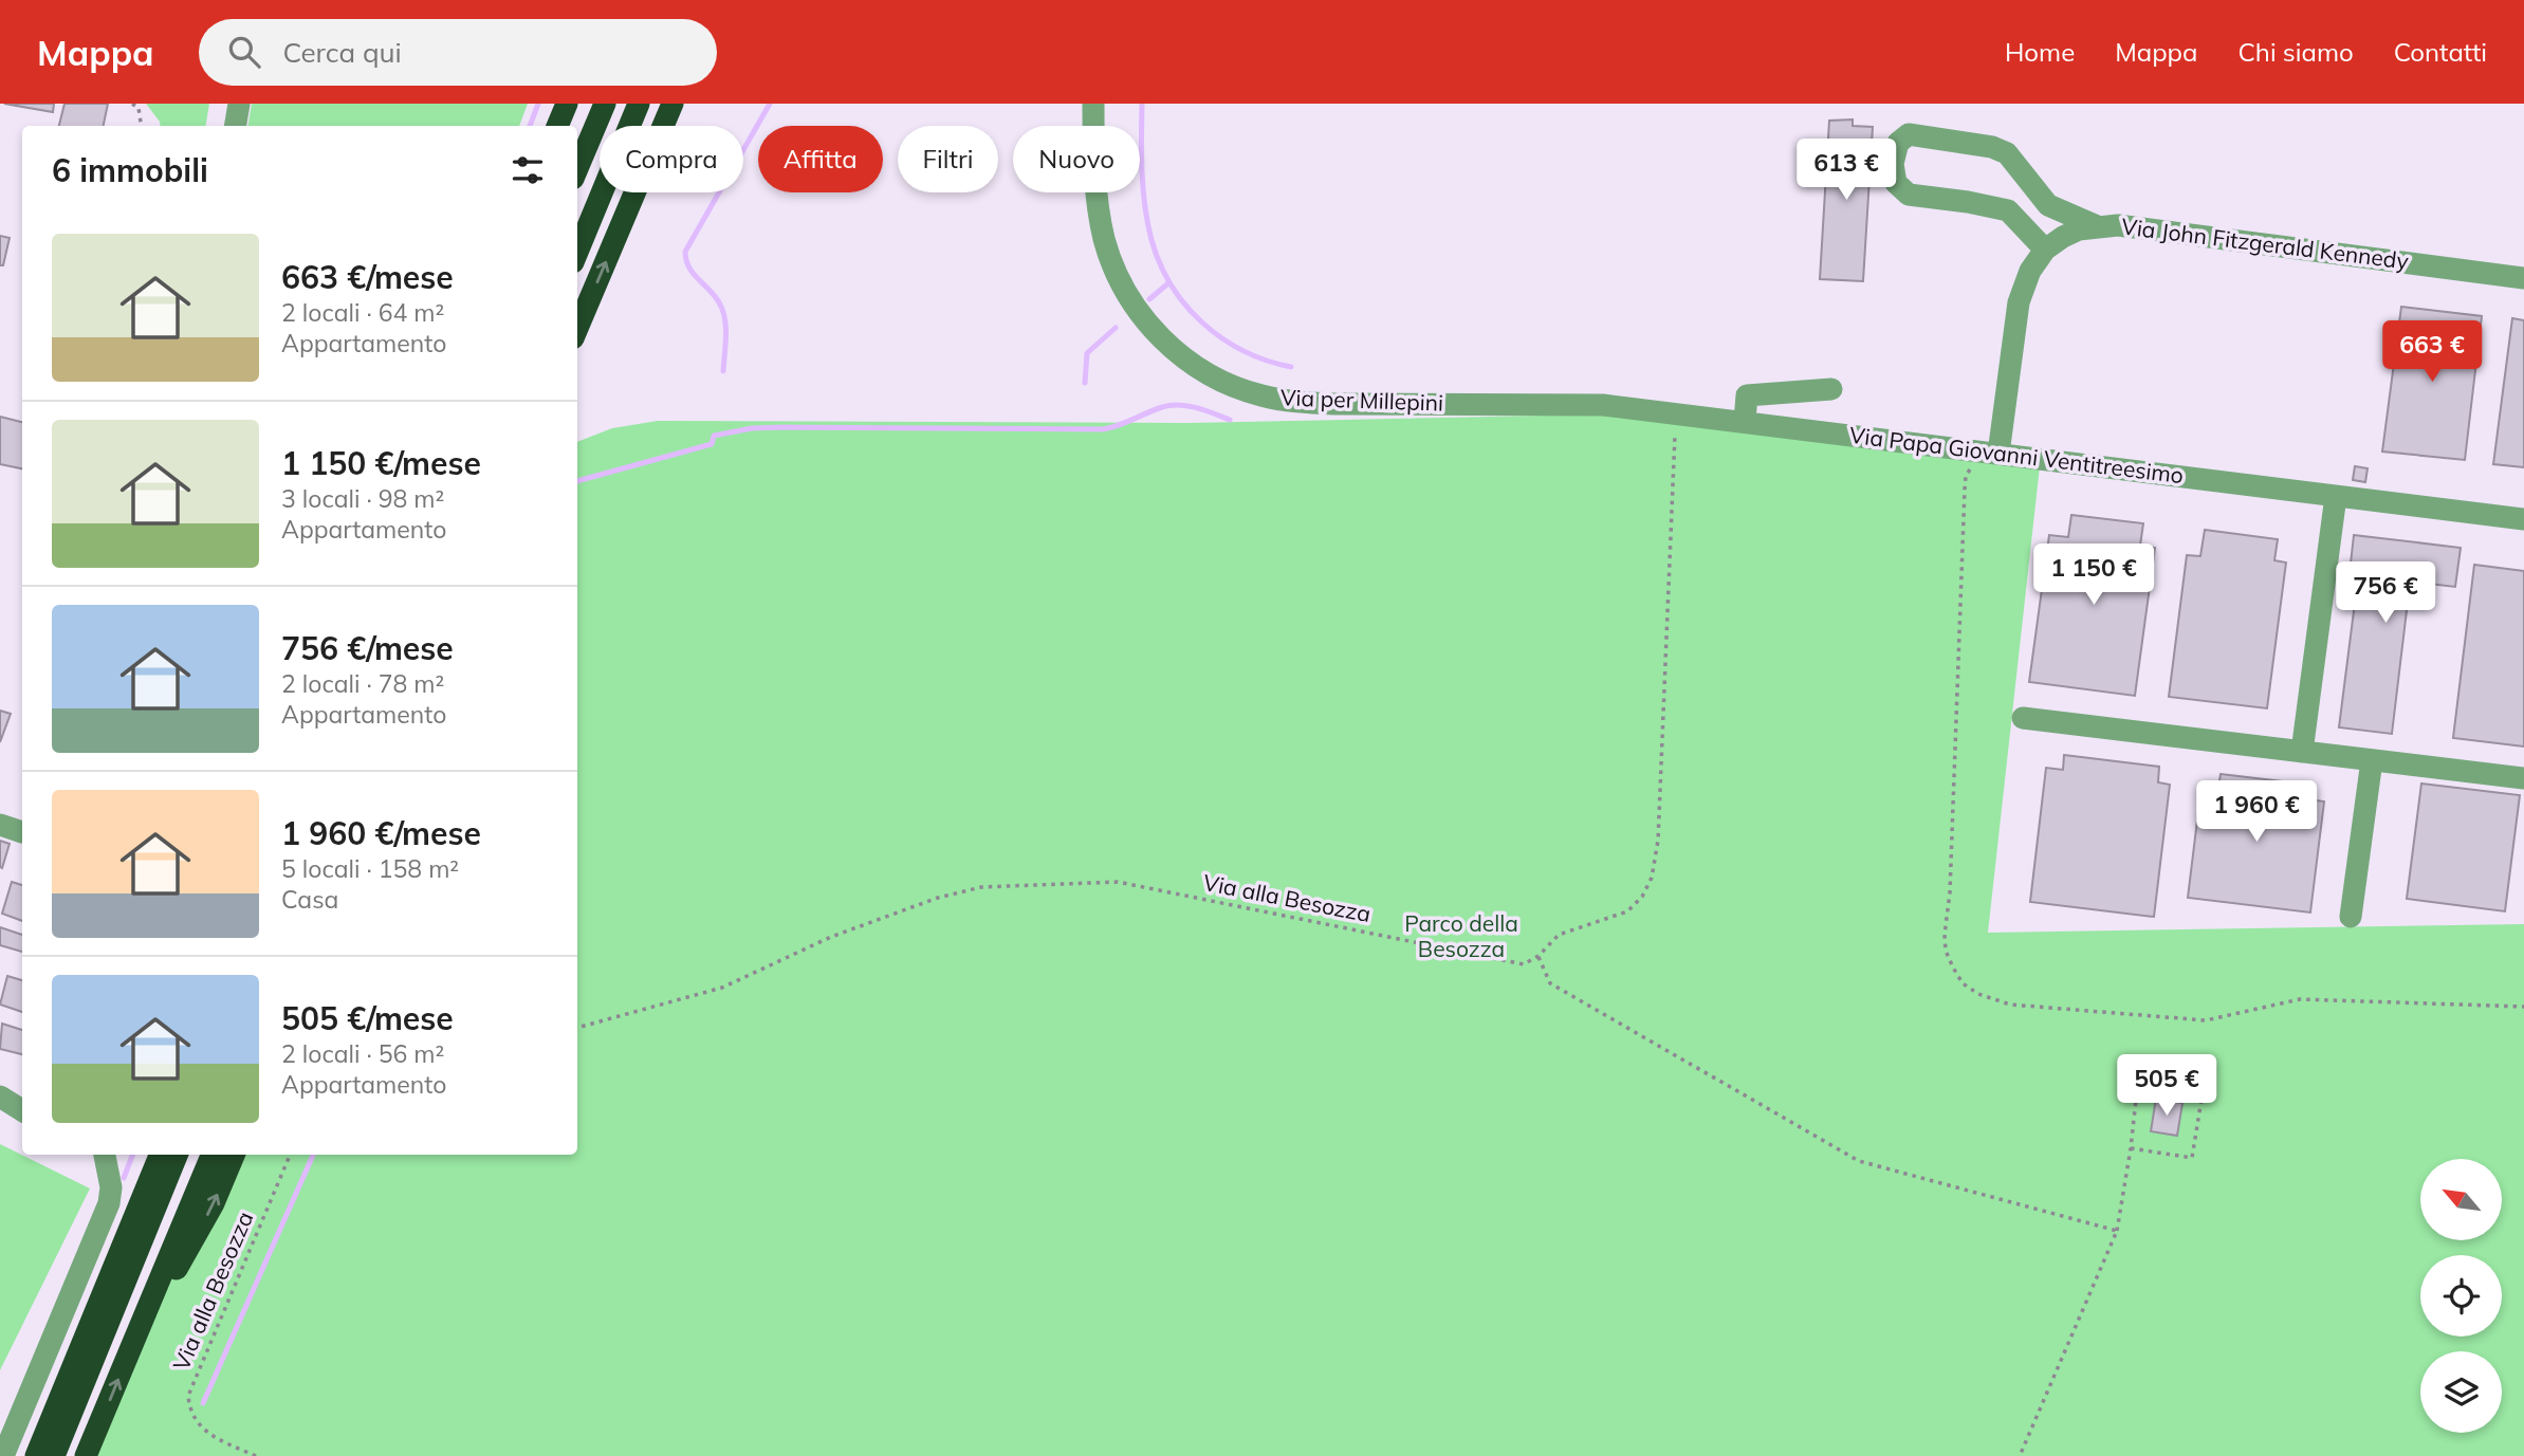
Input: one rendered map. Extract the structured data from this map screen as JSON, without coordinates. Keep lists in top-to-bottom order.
{
  "streets": {
    "street": ["Via John Fitzgerald Kennedy", "Via per Millepini", "Via Papa Giovanni Ventitreesimo"],
    "path": ["Via alla Besozza"]
  },
  "crossings": [
    ["Via per Millepini", "Via Papa Giovanni Ventitreesimo"]
  ],
  "parks": ["Parco della Besozza"],
  "north": "top left",
  "page": {
    "header": "Mappa",
    "search": "Cerca qui",
    "nav": [
      "Home",
      "Mappa",
      "Chi siamo",
      "Contatti"
    ],
    "chip": [
      "Compra",
      "Affitta",
      "Filtri",
      "Nuovo"
    ],
    "heading": "6 immobili",
    "price": [
      "613 €",
      "663 €",
      "1 150 €",
      "756 €",
      "1 960 €",
      "505 €"
    ],
    "list": [
      {
        "name": "663 €/mese",
        "note": "2 locali · 64 m² · Appartamento"
      },
      {
        "name": "1 150 €/mese",
        "note": "3 locali · 98 m² · Appartamento"
      },
      {
        "name": "756 €/mese",
        "note": "2 locali · 78 m² · Appartamento"
      },
      {
        "name": "1 960 €/mese",
        "note": "5 locali · 158 m² · Casa"
      },
      {
        "name": "505 €/mese",
        "note": "2 locali · 56 m² · Appartamento"
      }
    ]
  }
}
